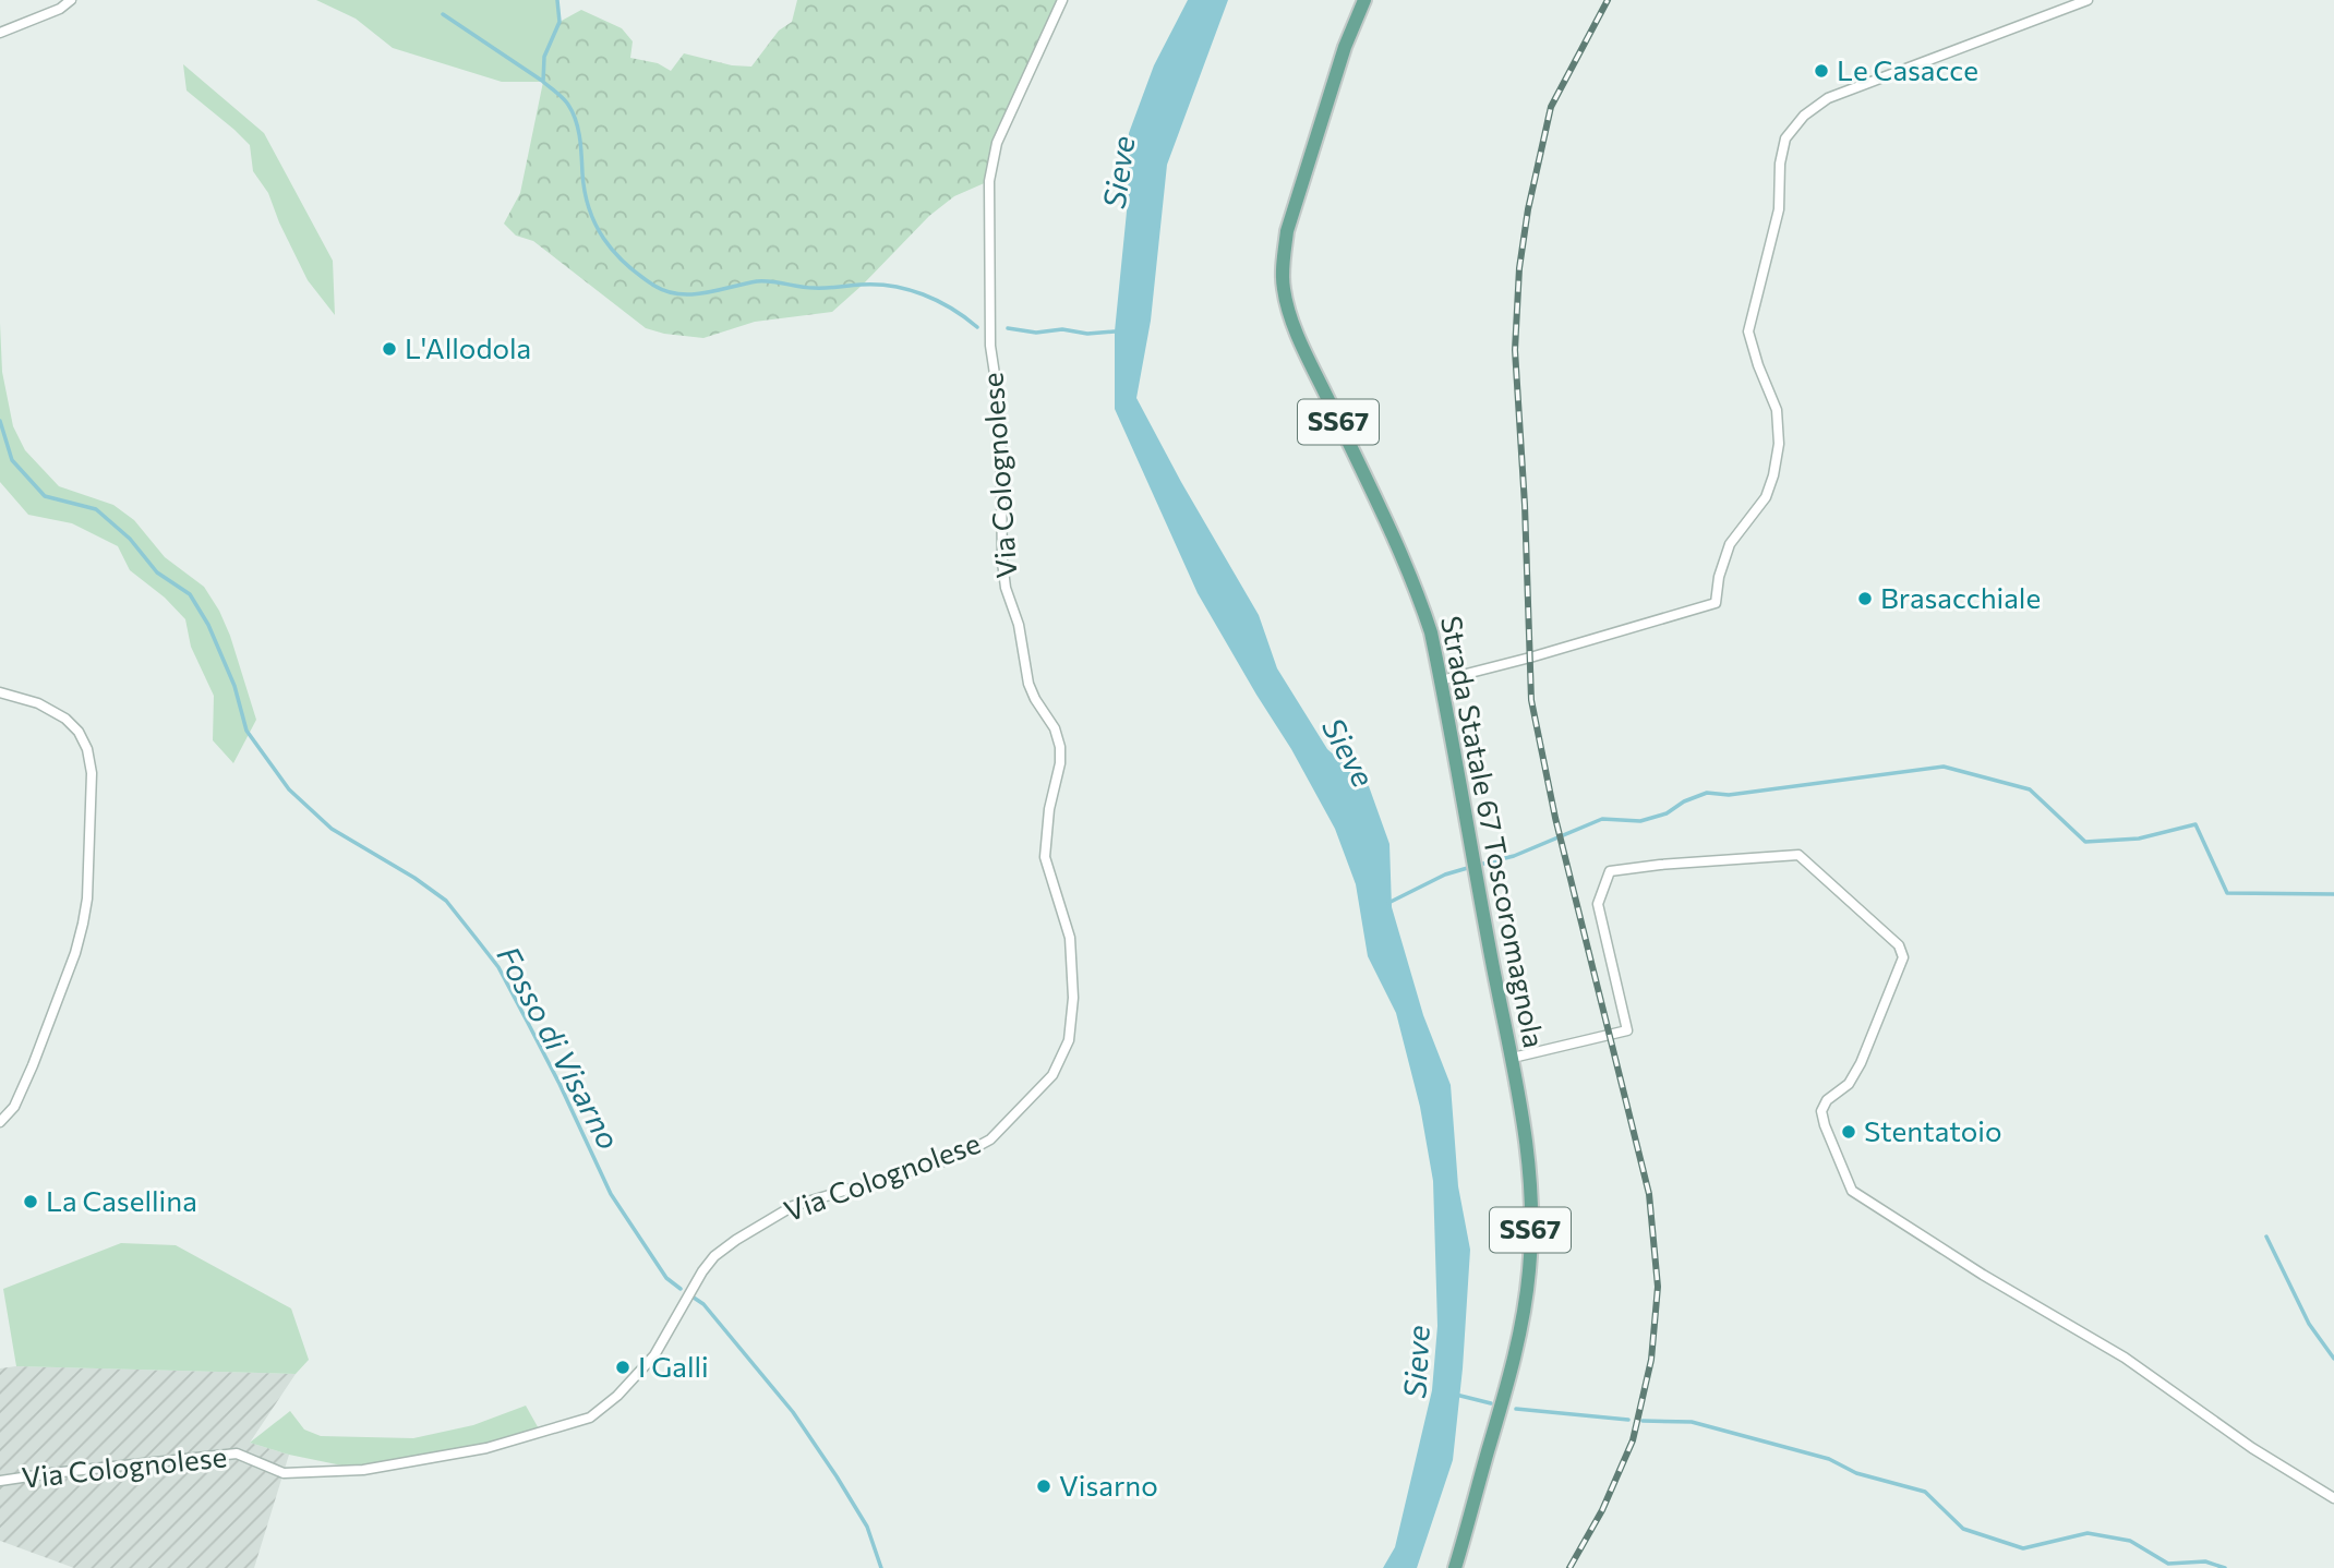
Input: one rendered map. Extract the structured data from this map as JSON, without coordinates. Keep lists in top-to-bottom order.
{
  "streets": {
    "main road": ["SS67", "Strada Statale 67 Toscoromagnola"],
    "street": ["Via Colognolese"]
  },
  "water": ["Sieve", "Fosso di Visarno"],
  "places": [
    "Le Casacce",
    "L'Allodola",
    "Brasacchiale",
    "Stentatoio",
    "La Casellina",
    "I Galli",
    "Visarno"
  ]
}
